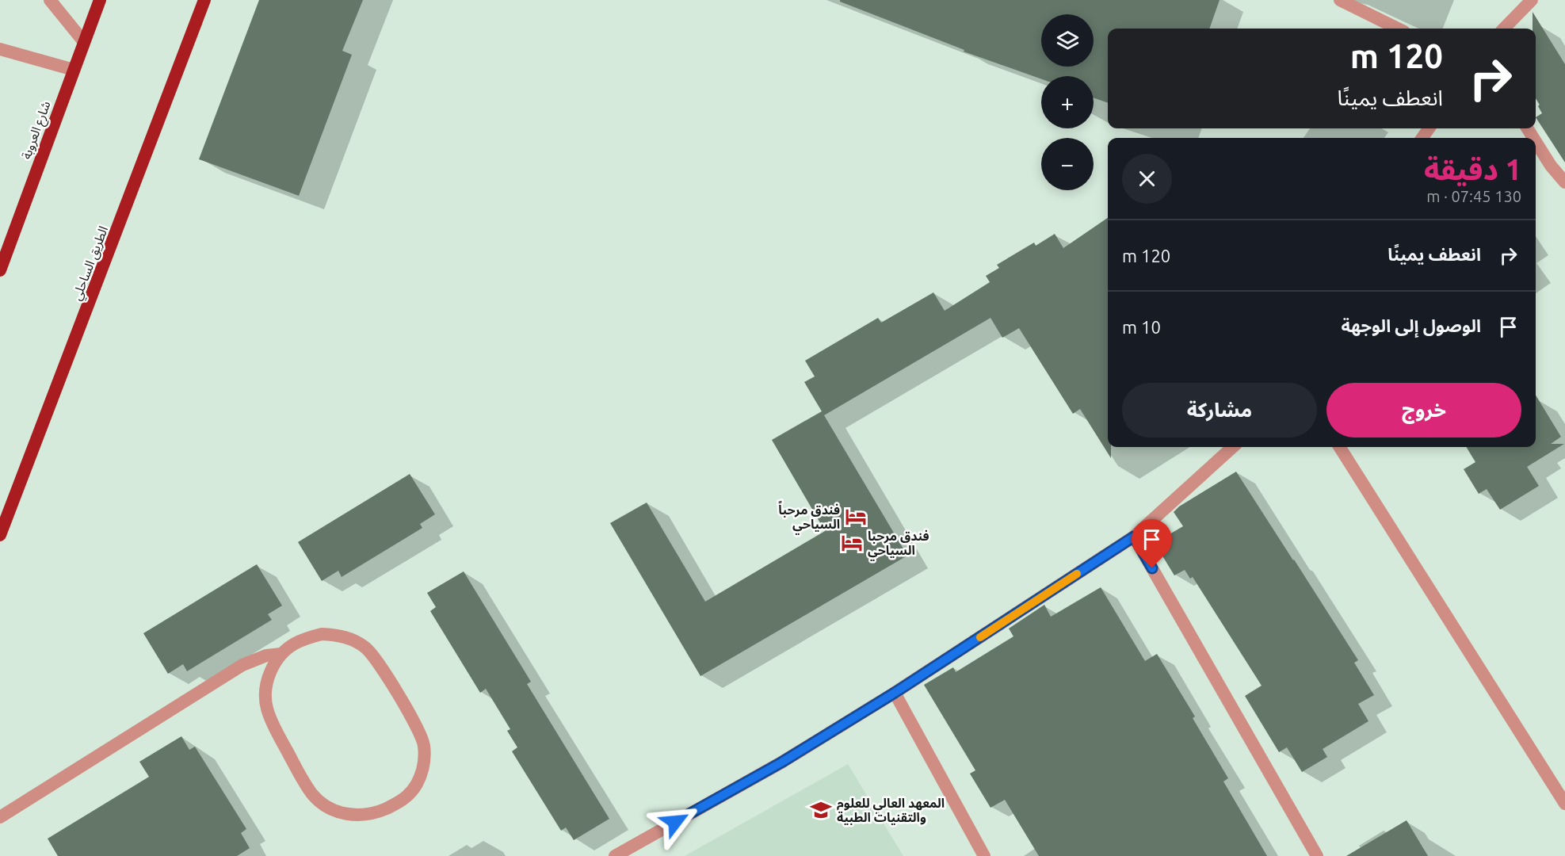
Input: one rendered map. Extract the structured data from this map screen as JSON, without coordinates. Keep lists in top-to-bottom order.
{
  "streets": {
    "highway": ["شارع العروبة", "الطريق الساحلي"]
  },
  "places": {
    "hotel": ["فندق مرحباً السياحي", "فندق مرحبا السياحي"],
    "school or university": ["المعهد العالي للعلوم والتقنيات الطبية"]
  },
  "page": {
    "map_buttons": ["+", "−"],
    "turn": ["120 m", "انعطف يمينًا"],
    "heading": ["1 دقيقة", "130 m · 07:45"],
    "list": [
      {
        "name": "انعطف يمينًا",
        "value": "120 m"
      },
      {
        "name": "الوصول إلى الوجهة",
        "value": "10 m"
      }
    ],
    "buttons": ["خروج", "مشاركة"]
  }
}
